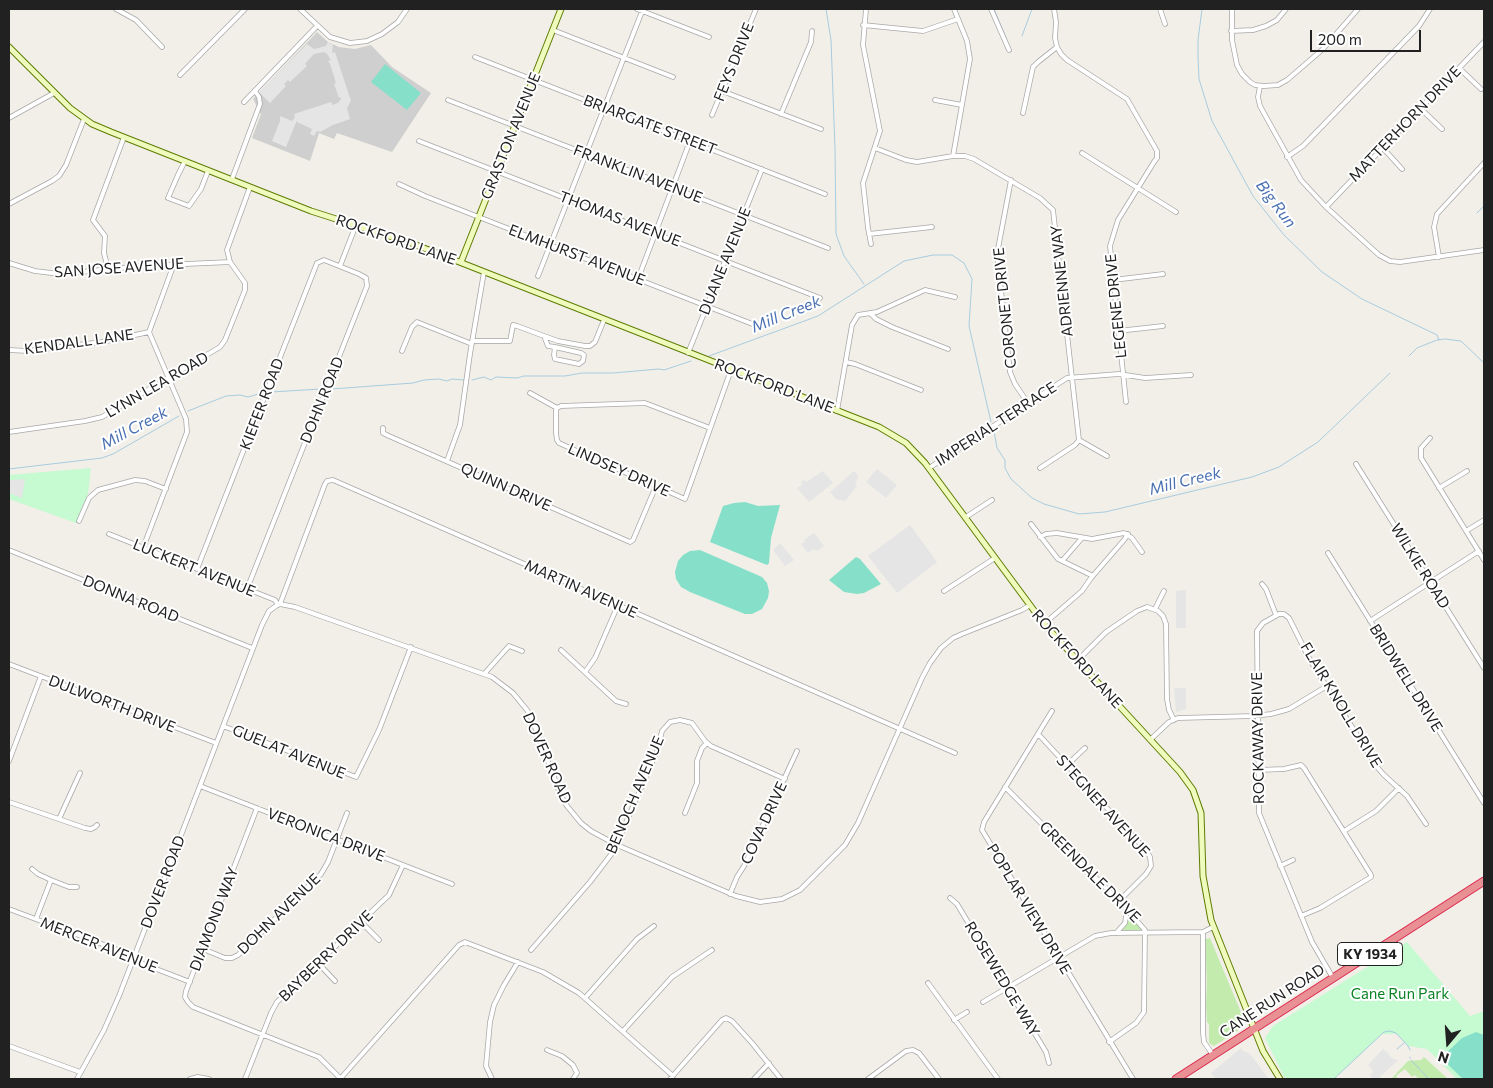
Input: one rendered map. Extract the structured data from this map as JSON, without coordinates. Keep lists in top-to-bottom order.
{
  "streets": {
    "highway": ["KY 1934", "CANE RUN ROAD"],
    "main road": ["GRASTON AVENUE", "ROCKFORD LANE"],
    "street": [
      "FEYS DRIVE",
      "MATTERHORN DRIVE",
      "BRIARGATE STREET",
      "FRANKLIN AVENUE",
      "THOMAS AVENUE",
      "ELMHURST AVENUE",
      "DUANE AVENUE",
      "SAN JOSE AVENUE",
      "ADRIENNE WAY",
      "LEGENE DRIVE",
      "CORONET DRIVE",
      "KENDALL LANE",
      "LYNN LEA ROAD",
      "DOHN ROAD",
      "KIEFER ROAD",
      "IMPERIAL TERRACE",
      "LINDSEY DRIVE",
      "QUINN DRIVE",
      "WILKIE ROAD",
      "LUCKERT AVENUE",
      "MARTIN AVENUE",
      "DONNA ROAD",
      "BRIDWELL DRIVE",
      "DULWORTH DRIVE",
      "FLAIR KNOLL DRIVE",
      "ROCKAWAY DRIVE",
      "GUELAT AVENUE",
      "DOVER ROAD",
      "BENOCH AVENUE",
      "STEGNER AVENUE",
      "COVA DRIVE",
      "VERONICA DRIVE",
      "GREENDALE DRIVE",
      "POPLAR VIEW DRIVE",
      "DOHN AVENUE",
      "DIAMOND WAY",
      "MERCER AVENUE",
      "BAYBERRY DRIVE",
      "ROSEWEDGE WAY"
    ]
  },
  "crossings": [
    ["BRIARGATE STREET", "GRASTON AVENUE"],
    ["BRIARGATE STREET", "DUANE AVENUE"],
    ["GRASTON AVENUE", "FRANKLIN AVENUE"],
    ["GRASTON AVENUE", "THOMAS AVENUE"],
    ["GRASTON AVENUE", "ROCKFORD LANE"],
    ["GRASTON AVENUE", "ELMHURST AVENUE"],
    ["FRANKLIN AVENUE", "DUANE AVENUE"],
    ["THOMAS AVENUE", "DUANE AVENUE"],
    ["ROCKFORD LANE", "DUANE AVENUE"],
    ["ROCKFORD LANE", "IMPERIAL TERRACE"],
    ["ROCKFORD LANE", "QUINN DRIVE"],
    ["ROCKFORD LANE", "DOVER ROAD"],
    ["ROCKFORD LANE", "CANE RUN ROAD"],
    ["ELMHURST AVENUE", "DUANE AVENUE"],
    ["SAN JOSE AVENUE", "LYNN LEA ROAD"],
    ["ADRIENNE WAY", "CORONET DRIVE"],
    ["ADRIENNE WAY", "IMPERIAL TERRACE"],
    ["LEGENE DRIVE", "IMPERIAL TERRACE"],
    ["CORONET DRIVE", "IMPERIAL TERRACE"],
    ["DOHN ROAD", "KIEFER ROAD"],
    ["DOHN ROAD", "LUCKERT AVENUE"],
    ["KIEFER ROAD", "LUCKERT AVENUE"],
    ["LINDSEY DRIVE", "QUINN DRIVE"],
    ["LUCKERT AVENUE", "MARTIN AVENUE"],
    ["LUCKERT AVENUE", "DOVER ROAD"],
    ["MARTIN AVENUE", "DOVER ROAD"],
    ["DONNA ROAD", "DOVER ROAD"],
    ["DULWORTH DRIVE", "DOVER ROAD"],
    ["FLAIR KNOLL DRIVE", "ROCKAWAY DRIVE"],
    ["ROCKAWAY DRIVE", "CANE RUN ROAD"],
    ["GUELAT AVENUE", "DOVER ROAD"],
    ["DOVER ROAD", "BENOCH AVENUE"],
    ["DOVER ROAD", "COVA DRIVE"],
    ["DOVER ROAD", "VERONICA DRIVE"],
    ["DOVER ROAD", "MERCER AVENUE"],
    ["STEGNER AVENUE", "GREENDALE DRIVE"],
    ["STEGNER AVENUE", "POPLAR VIEW DRIVE"],
    ["VERONICA DRIVE", "DOHN AVENUE"],
    ["VERONICA DRIVE", "DIAMOND WAY"],
    ["VERONICA DRIVE", "BAYBERRY DRIVE"],
    ["GREENDALE DRIVE", "POPLAR VIEW DRIVE"],
    ["DOHN AVENUE", "DIAMOND WAY"],
    ["DIAMOND WAY", "MERCER AVENUE"],
    ["DIAMOND WAY", "BAYBERRY DRIVE"]
  ],
  "water": ["Big Run", "Mill Creek"],
  "parks": ["Cane Run Park"],
  "scale_bar": "200 m",
  "north": "bottom"
}
